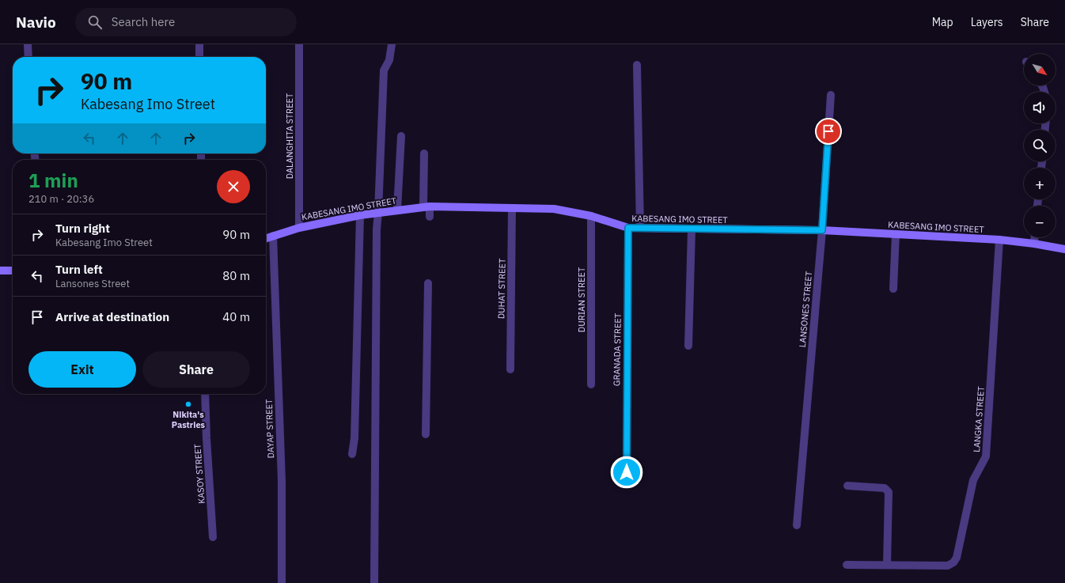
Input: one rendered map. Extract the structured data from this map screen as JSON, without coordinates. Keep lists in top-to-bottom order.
{
  "streets": {
    "main road": ["KABESANG IMO STREET"],
    "street": [
      "DALANGHITA STREET",
      "DUHAT STREET",
      "DURIAN STREET",
      "LANSONES STREET",
      "GRANADA STREET",
      "LANGKA STREET",
      "DAYAP STREET",
      "KASOY STREET"
    ]
  },
  "crossings": [
    ["DALANGHITA STREET", "KABESANG IMO STREET"],
    ["KABESANG IMO STREET", "DUHAT STREET"],
    ["KABESANG IMO STREET", "DURIAN STREET"],
    ["KABESANG IMO STREET", "LANSONES STREET"],
    ["KABESANG IMO STREET", "GRANADA STREET"],
    ["KABESANG IMO STREET", "LANGKA STREET"],
    ["KABESANG IMO STREET", "DAYAP STREET"]
  ],
  "places": ["Nikita's Pastries"],
  "north": "bottom right",
  "page": {
    "header": "Navio",
    "search": "Search here",
    "nav": ["Map", "Layers", "Share"],
    "map_buttons": ["+", "−"],
    "turn": ["90 m", "Kabesang Imo Street"],
    "heading": ["1 min", "210 m · 20:36"],
    "list": [
      {
        "name": "Turn right",
        "note": "Kabesang Imo Street",
        "value": "90 m"
      },
      {
        "name": "Turn left",
        "note": "Lansones Street",
        "value": "80 m"
      },
      {
        "name": "Arrive at destination",
        "value": "40 m"
      }
    ],
    "buttons": ["Exit", "Share"]
  }
}
